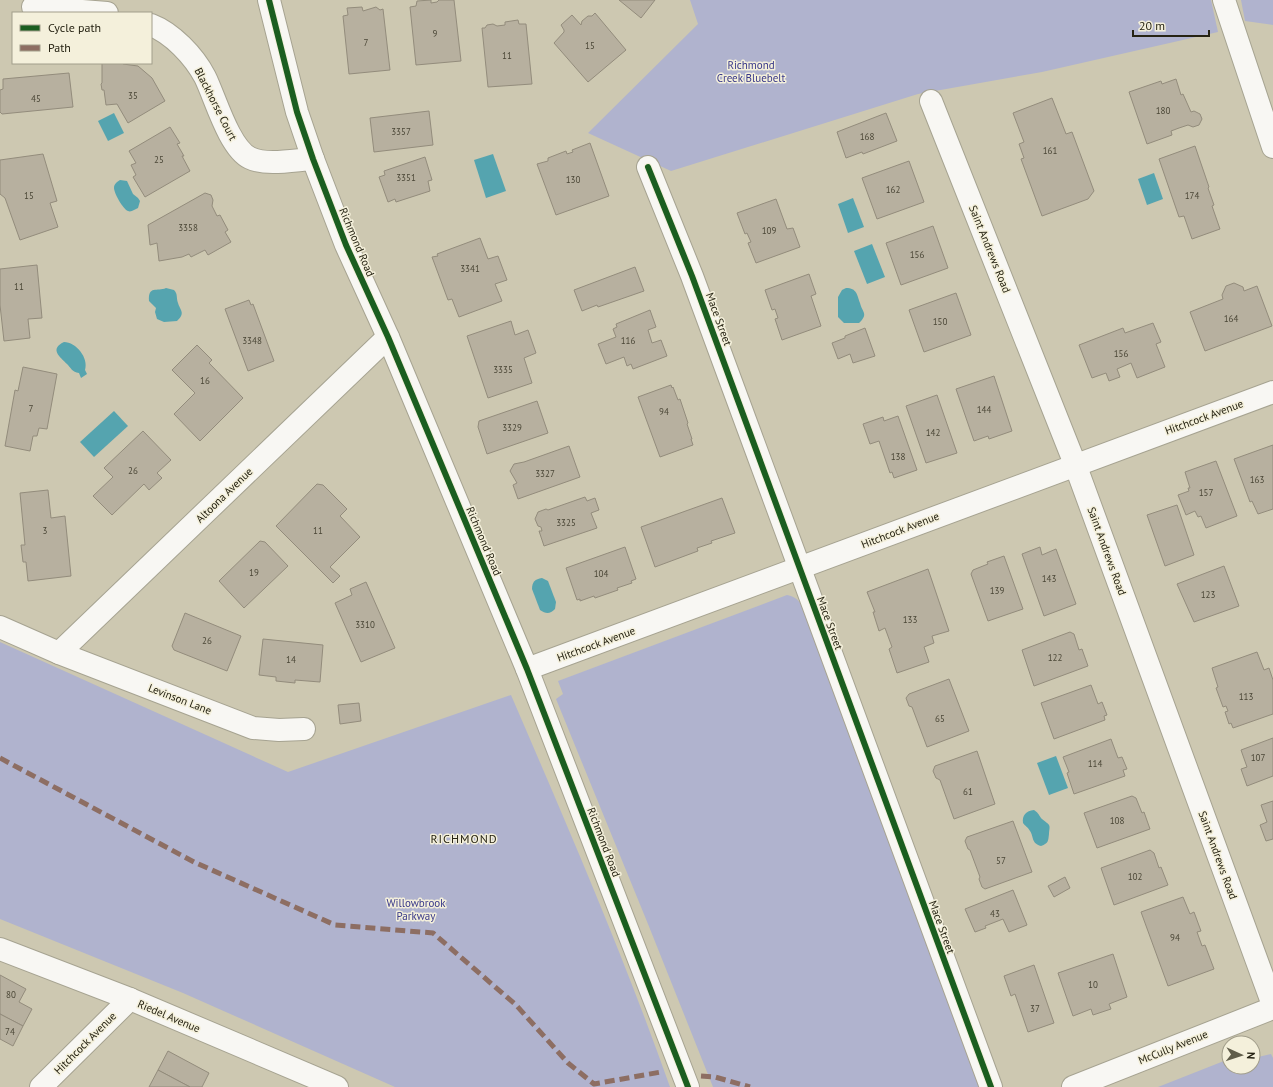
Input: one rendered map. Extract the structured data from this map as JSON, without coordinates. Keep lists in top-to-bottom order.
{
  "streets": {
    "street": [
      "Blackhorse Court",
      "Richmond Road",
      "Saint Andrews Road",
      "Mace Street",
      "Hitchcock Avenue",
      "Altoona Avenue",
      "Levinson Lane",
      "Riedel Avenue",
      "McCully Avenue"
    ]
  },
  "crossings": [
    ["Blackhorse Court", "Richmond Road"],
    ["Richmond Road", "Hitchcock Avenue"],
    ["Richmond Road", "Altoona Avenue"],
    ["Saint Andrews Road", "Hitchcock Avenue"],
    ["Saint Andrews Road", "McCully Avenue"],
    ["Mace Street", "Hitchcock Avenue"],
    ["Hitchcock Avenue", "Riedel Avenue"],
    ["Altoona Avenue", "Levinson Lane"]
  ],
  "districts": ["RICHMOND"],
  "parks": ["Richmond Creek Bluebelt", "Willowbrook Parkway"],
  "house_numbers": [
    "9",
    "7",
    "15",
    "11",
    "35",
    "45",
    "180",
    "3357",
    "168",
    "161",
    "25",
    "3351",
    "130",
    "162",
    "15",
    "174",
    "3358",
    "109",
    "156",
    "3341",
    "11",
    "164",
    "150",
    "3348",
    "116",
    "156",
    "3335",
    "16",
    "7",
    "144",
    "94",
    "3329",
    "142",
    "138",
    "26",
    "3327",
    "163",
    "157",
    "3325",
    "3",
    "11",
    "19",
    "104",
    "143",
    "139",
    "123",
    "133",
    "3310",
    "26",
    "122",
    "14",
    "113",
    "65",
    "107",
    "114",
    "61",
    "108",
    "57",
    "102",
    "43",
    "94",
    "10",
    "80",
    "37",
    "74"
  ],
  "legend": ["Cycle path", "Path"],
  "scale_bar": "20 m",
  "north": "right"
}
